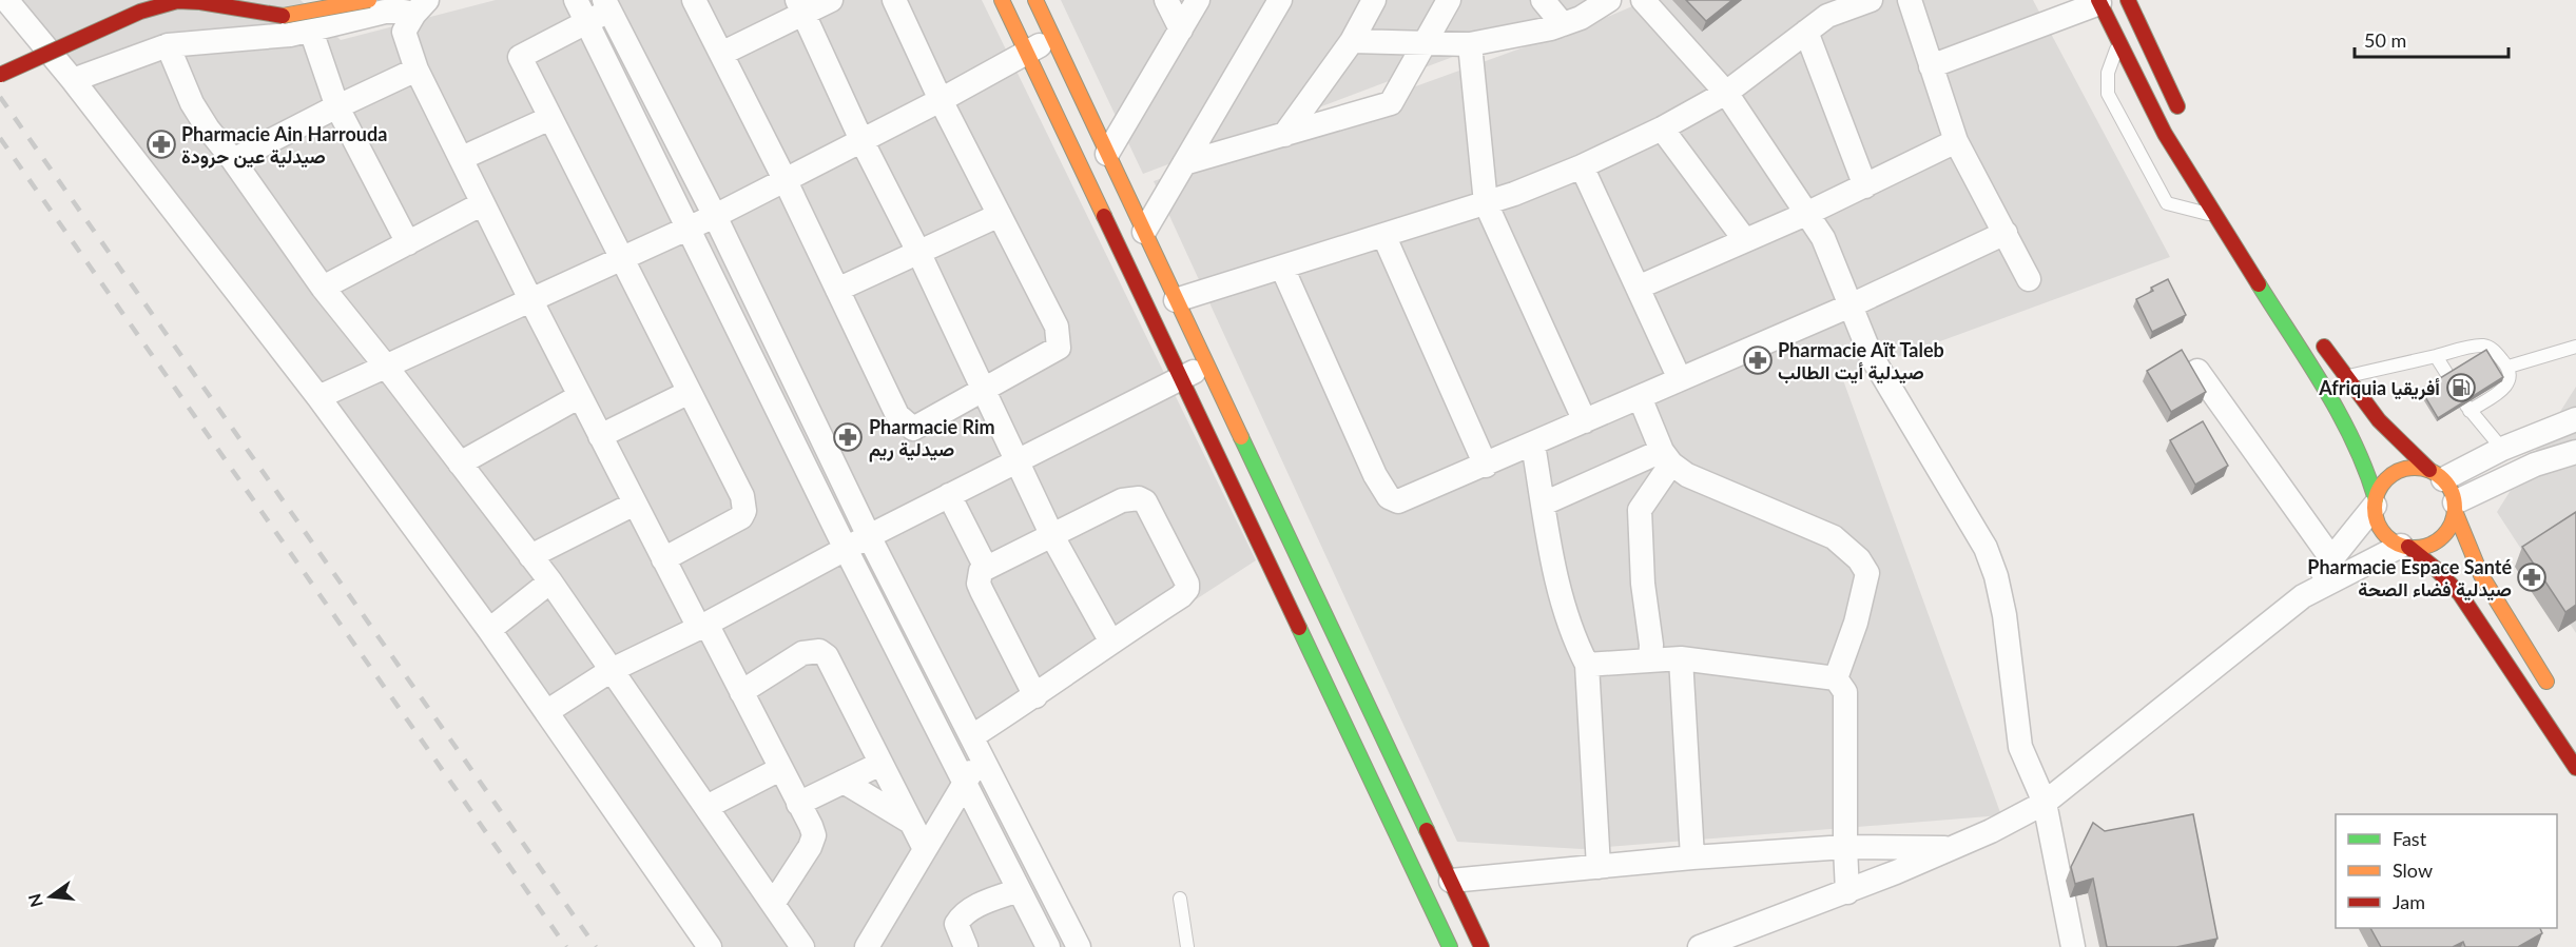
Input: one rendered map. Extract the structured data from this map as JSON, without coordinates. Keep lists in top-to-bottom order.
{
  "places": {
    "pharmacy": [
      "Pharmacie Ain Harrouda صيدلية عين حرودة",
      "Pharmacie Aït Taleb صيدلية أيت الطالب",
      "Pharmacie Rim صيدلية ريم",
      "Pharmacie Espace Santé صيدلية فضاء الصحة"
    ],
    "fuel station": ["Afriquia أفريقيا"]
  },
  "legend": ["Fast", "Slow", "Jam"],
  "scale_bar": "50 m",
  "north": "left"
}
